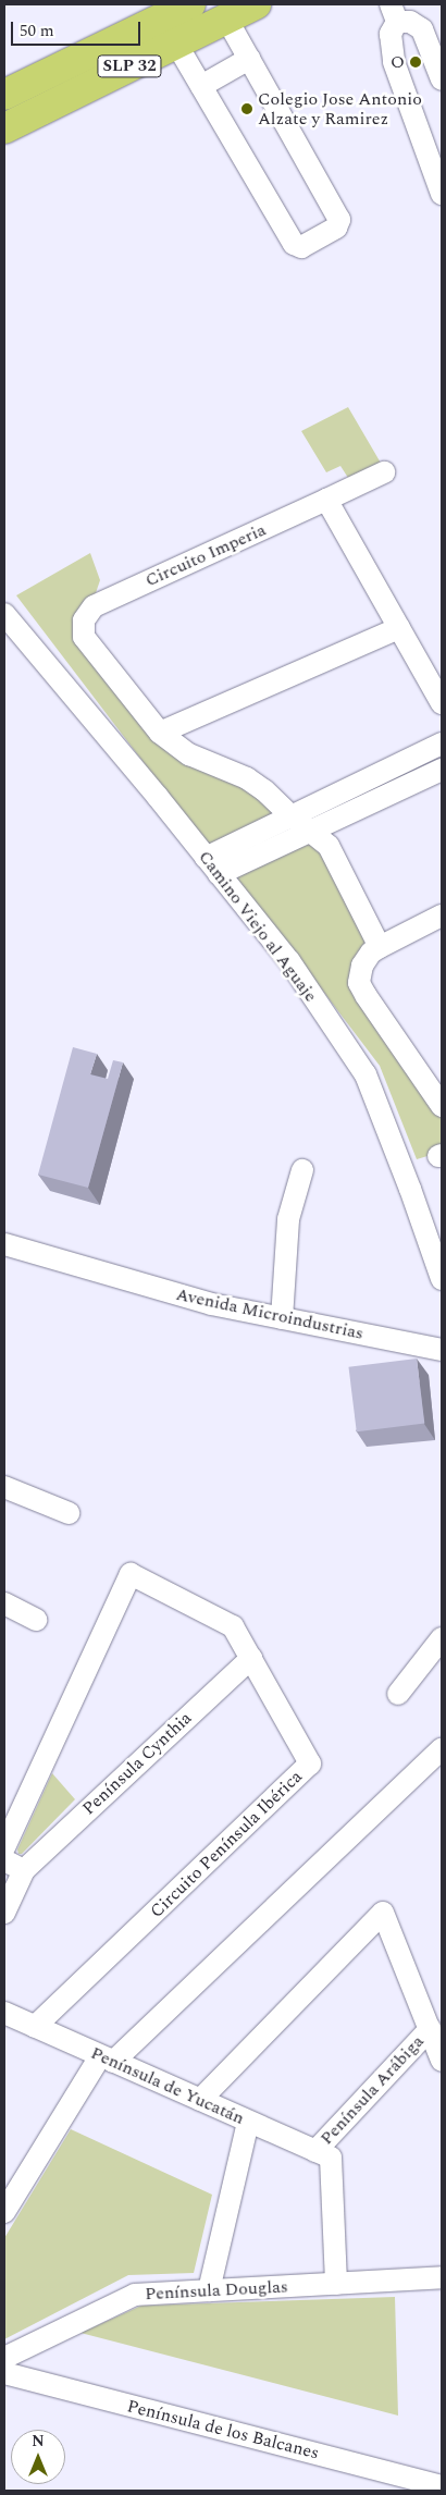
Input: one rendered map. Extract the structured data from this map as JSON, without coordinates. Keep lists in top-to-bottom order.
{
  "streets": {
    "highway": ["SLP 32"],
    "street": [
      "Circuito Imperia",
      "Camino Viejo al Aguaje",
      "Avenida Microindustrias",
      "Península Cynthia",
      "Circuito Península Ibérica",
      "Península de Yucatán",
      "Península Arábiga",
      "Península Douglas",
      "Península de los Balcanes"
    ]
  },
  "crossings": [
    ["Península Cynthia", "Circuito Península Ibérica"],
    ["Circuito Península Ibérica", "Península de Yucatán"],
    ["Península de Yucatán", "Península Arábiga"]
  ],
  "places": ["O", "Colegio Jose Antonio Alzate y Ramirez"],
  "scale_bar": "50 m",
  "north": "top"
}
